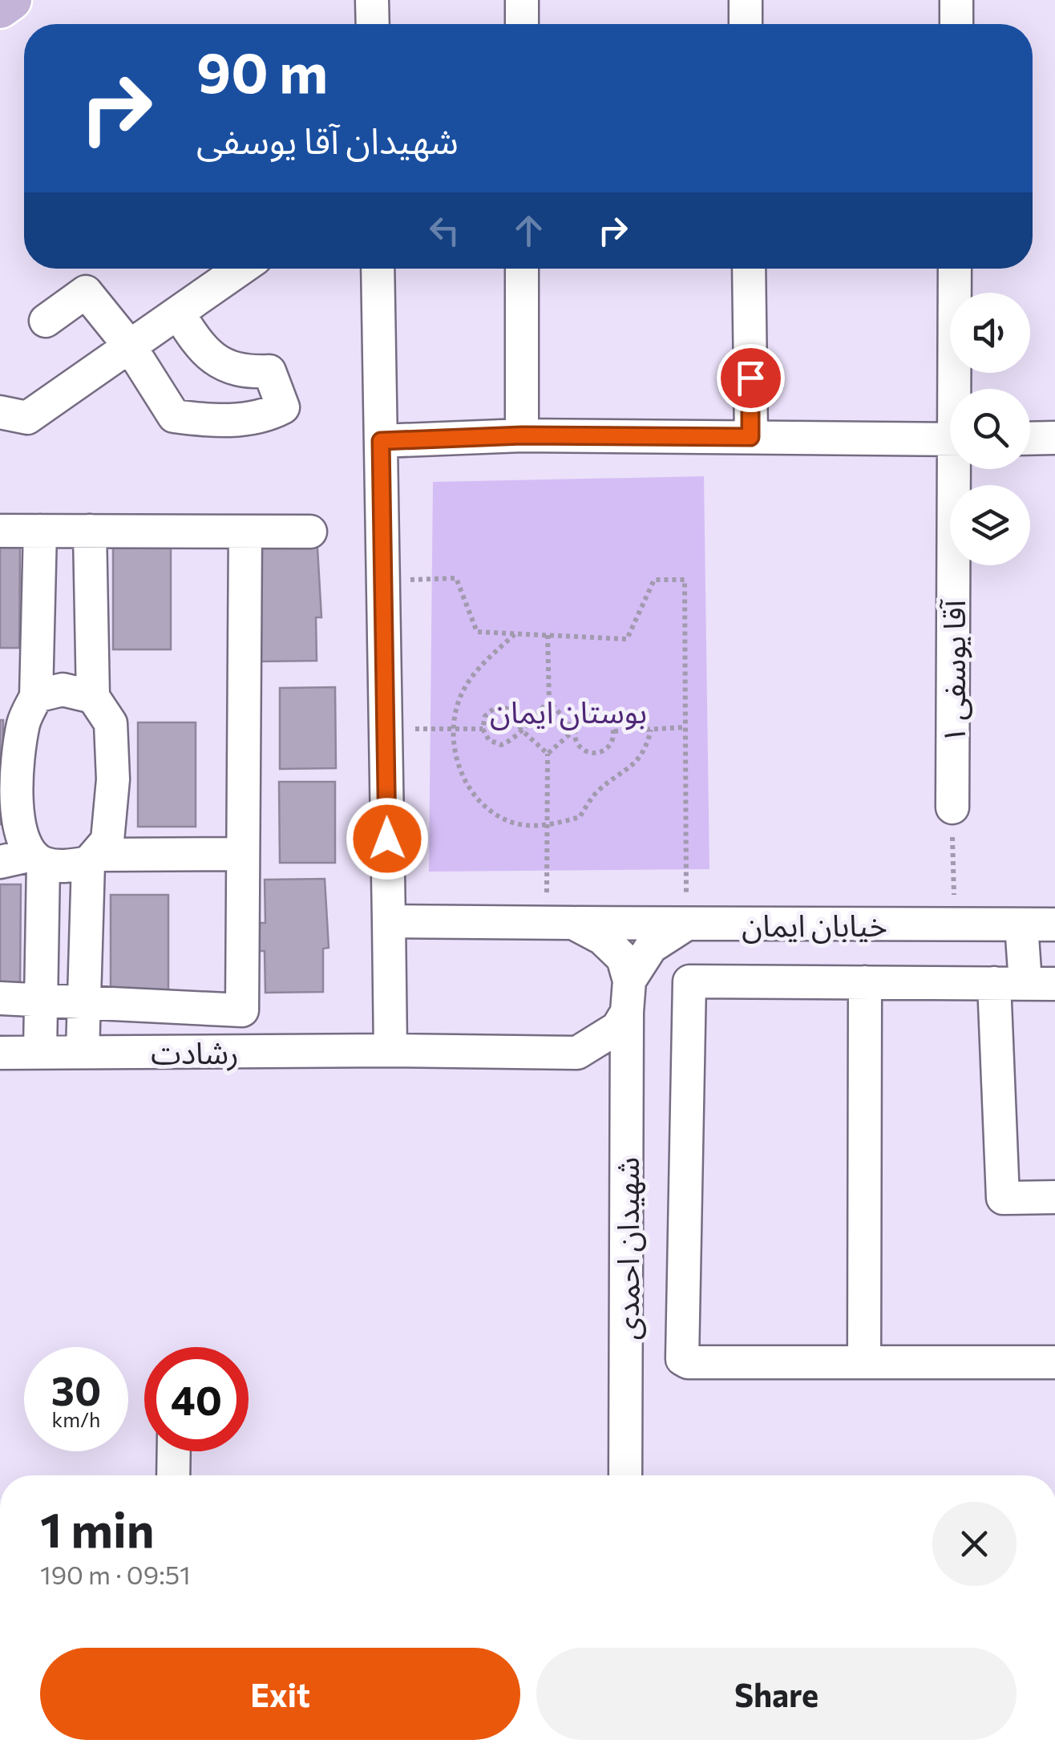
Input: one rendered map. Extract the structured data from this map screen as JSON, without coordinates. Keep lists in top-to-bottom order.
{
  "streets": {
    "street": [
      "آقا یوسفی ۱",
      "خیابان ایمان",
      "رشادت",
      "شهیدان احمدی"
    ]
  },
  "crossings": [
    ["خیابان ایمان", "رشادت"],
    ["رشادت", "شهیدان احمدی"]
  ],
  "parks": ["بوستان ایمان"],
  "page": {
    "turn": ["90 m", "شهیدان آقا یوسفی"],
    "speed": "30 km/h",
    "limit": "40",
    "heading": ["1 min", "190 m · 09:51"],
    "buttons": ["Exit", "Share"]
  }
}
